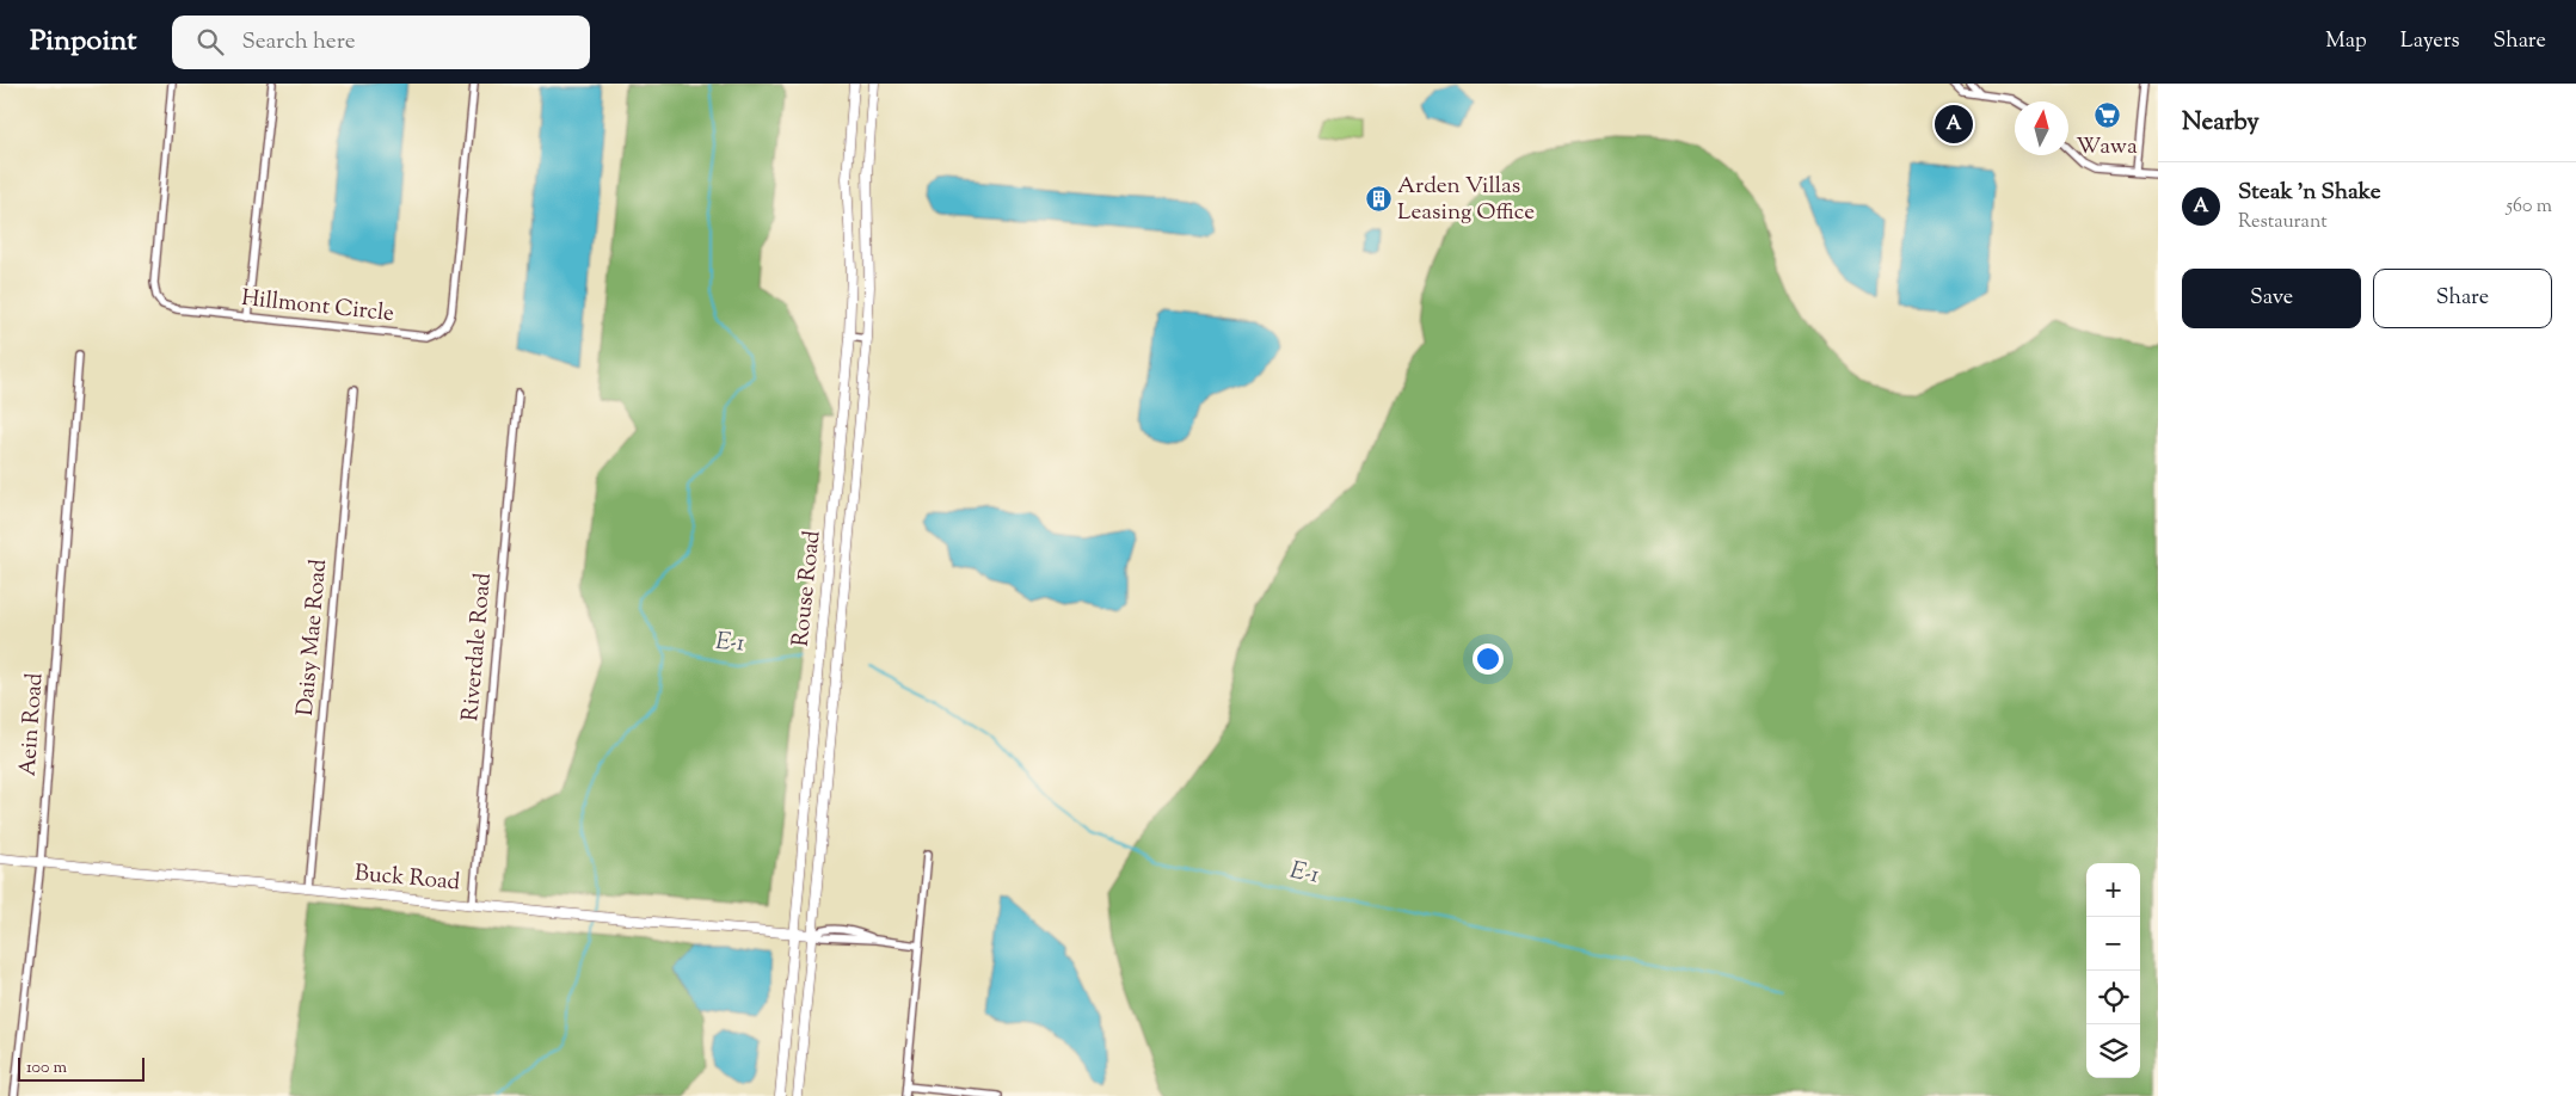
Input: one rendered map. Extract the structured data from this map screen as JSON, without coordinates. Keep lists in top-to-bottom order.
{
  "streets": {
    "street": [
      "Hillmont Circle",
      "Rouse Road",
      "Daisy Mae Road",
      "Riverdale Road",
      "Aein Road",
      "Buck Road"
    ]
  },
  "crossings": [
    ["Rouse Road", "Buck Road"],
    ["Daisy Mae Road", "Buck Road"],
    ["Riverdale Road", "Buck Road"],
    ["Aein Road", "Buck Road"]
  ],
  "water": ["E-1"],
  "places": {
    "supermarket": ["Wawa"],
    "building": ["Arden Villas Leasing Office"]
  },
  "scale_bar": "100 m",
  "north": "top",
  "page": {
    "header": "Pinpoint",
    "search": "Search here",
    "nav": ["Map", "Layers", "Share"],
    "heading": "Nearby",
    "pins": "A",
    "list": [
      {
        "mark": "A",
        "name": "Steak 'n Shake",
        "note": "Restaurant",
        "value": "560 m"
      }
    ],
    "buttons": ["Save", "Share"],
    "map_buttons": ["+", "−"],
    "scale": "100 m"
  }
}
